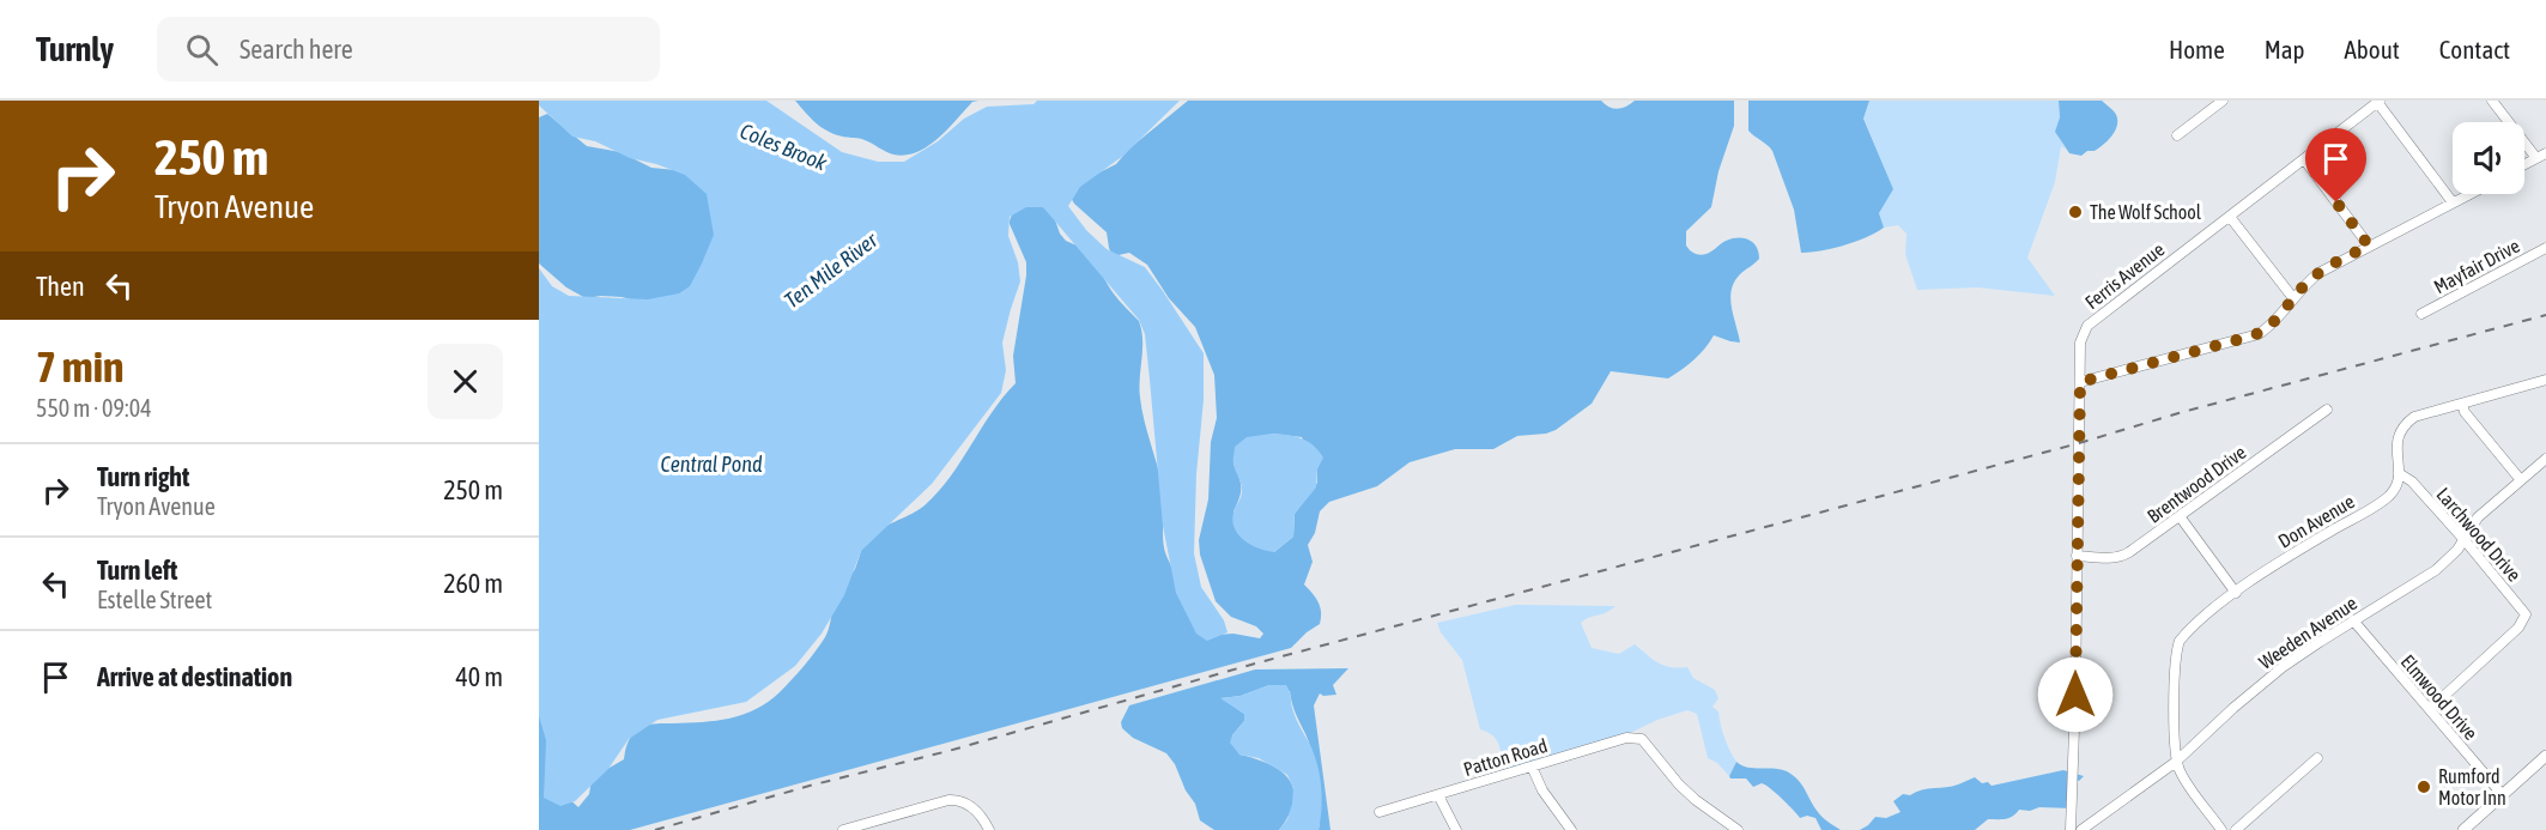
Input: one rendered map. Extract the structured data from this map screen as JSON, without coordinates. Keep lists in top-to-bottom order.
{
  "streets": {
    "street": [
      "Mayfair Drive",
      "Ferris Avenue",
      "Brentwood Drive",
      "Don Avenue",
      "Larchwood Drive",
      "Weeden Avenue",
      "Elmwood Drive",
      "Patton Road"
    ]
  },
  "crossings": [
    ["Ferris Avenue", "Brentwood Drive"],
    ["Don Avenue", "Larchwood Drive"],
    ["Don Avenue", "Weeden Avenue"],
    ["Larchwood Drive", "Weeden Avenue"],
    ["Larchwood Drive", "Elmwood Drive"],
    ["Weeden Avenue", "Elmwood Drive"]
  ],
  "water": ["Coles Brook", "Ten Mile River", "Central Pond"],
  "places": ["The Wolf School", "Rumford Motor Inn"],
  "page": {
    "header": "Turnly",
    "search": "Search here",
    "nav": [
      "Home",
      "Map",
      "About",
      "Contact"
    ],
    "turn": ["250 m", "Tryon Avenue"],
    "then": "Then",
    "heading": ["7 min", "550 m · 09:04"],
    "list": [
      {
        "name": "Turn right",
        "note": "Tryon Avenue",
        "value": "250 m"
      },
      {
        "name": "Turn left",
        "note": "Estelle Street",
        "value": "260 m"
      },
      {
        "name": "Arrive at destination",
        "value": "40 m"
      }
    ]
  }
}
